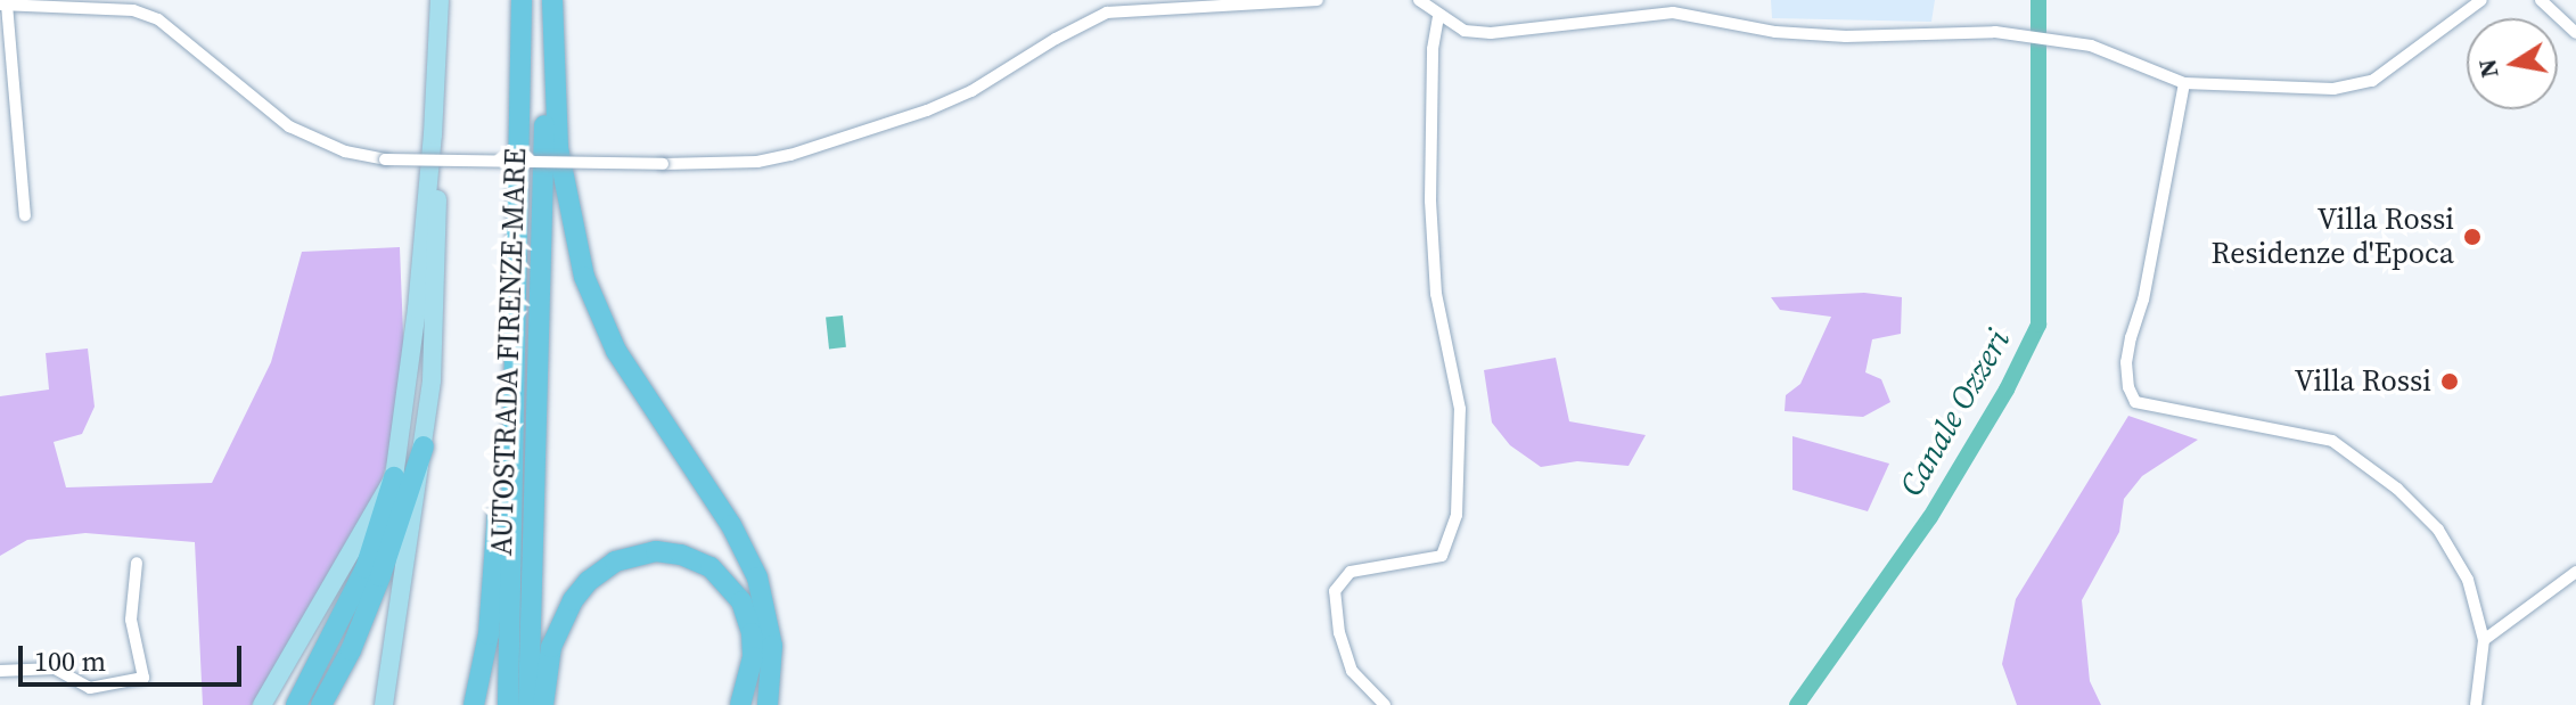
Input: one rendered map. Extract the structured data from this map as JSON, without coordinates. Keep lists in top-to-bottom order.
{
  "streets": {
    "highway": ["AUTOSTRADA FIRENZE-MARE"]
  },
  "water": ["Canale Ozzeri"],
  "places": ["Villa Rossi Residenze d'Epoca", "Villa Rossi"],
  "scale_bar": "100 m",
  "north": "left"
}
